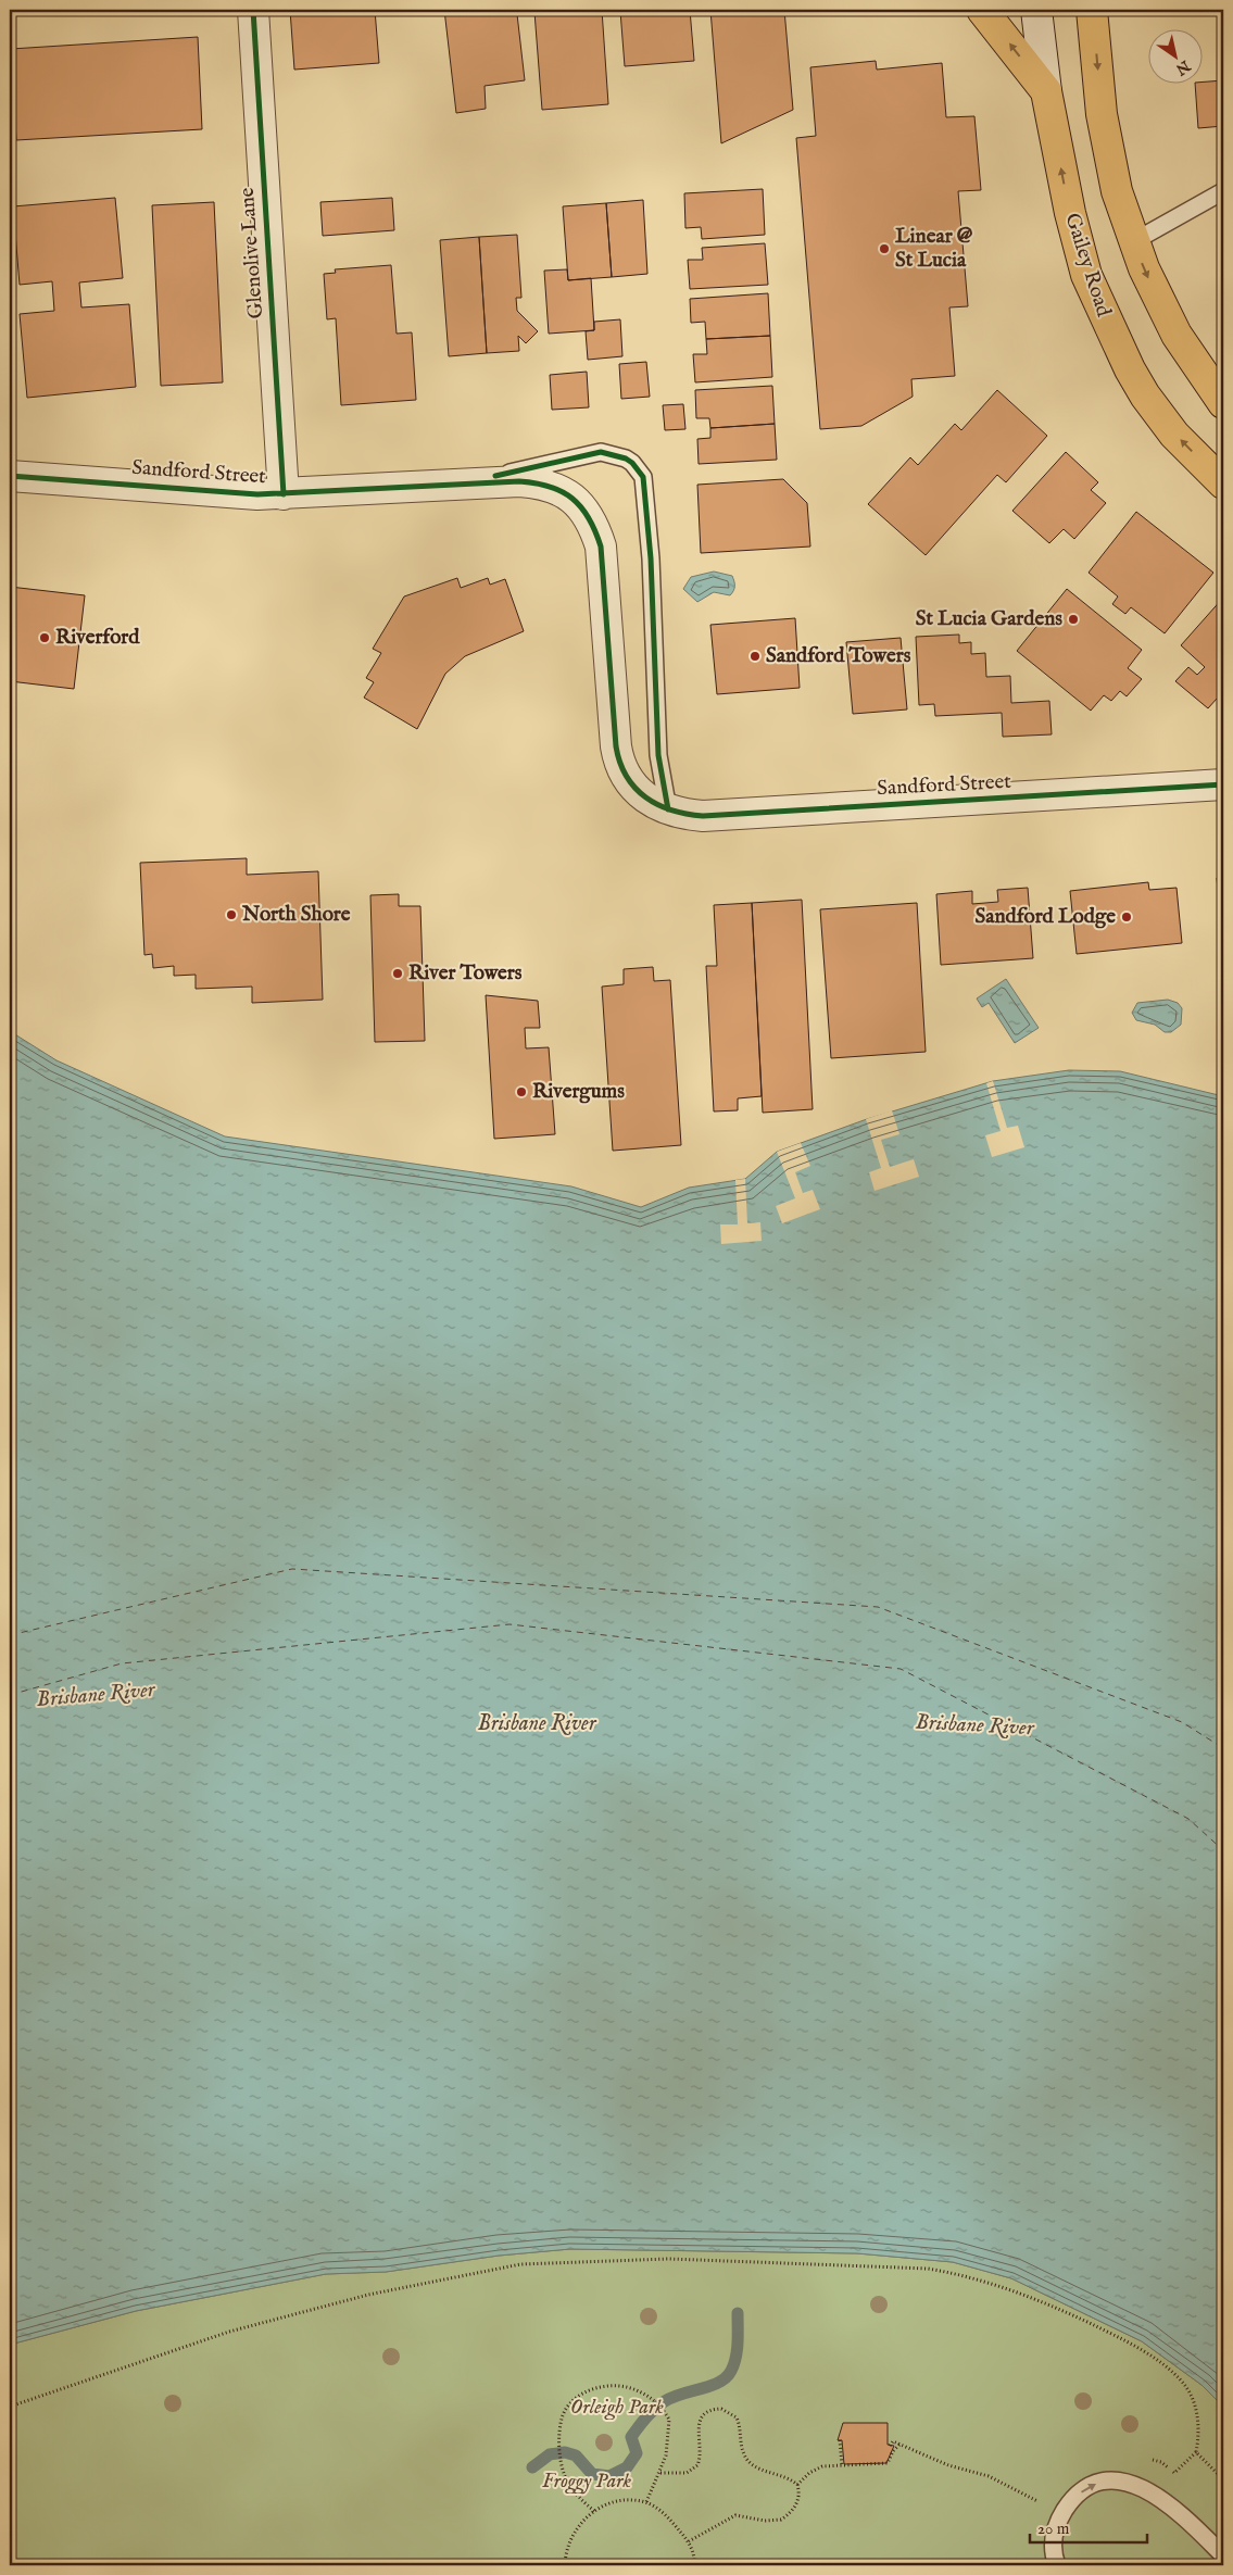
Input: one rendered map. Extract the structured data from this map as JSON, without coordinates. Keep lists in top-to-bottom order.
{
  "streets": {
    "main road": ["Gailey Road"],
    "street": ["Glenolive Lane", "Sandford Street"]
  },
  "crossings": [
    ["Glenolive Lane", "Sandford Street"]
  ],
  "one_way": ["Gailey Road"],
  "water": ["Brisbane River"],
  "parks": ["Orleigh Park", "Froggy Park"],
  "places": [
    "Linear @ St Lucia",
    "St Lucia Gardens",
    "Riverford",
    "Sandford Towers",
    "North Shore",
    "Sandford Lodge",
    "River Towers",
    "Rivergums"
  ],
  "scale_bar": "20 m",
  "north": "bottom right"
}
